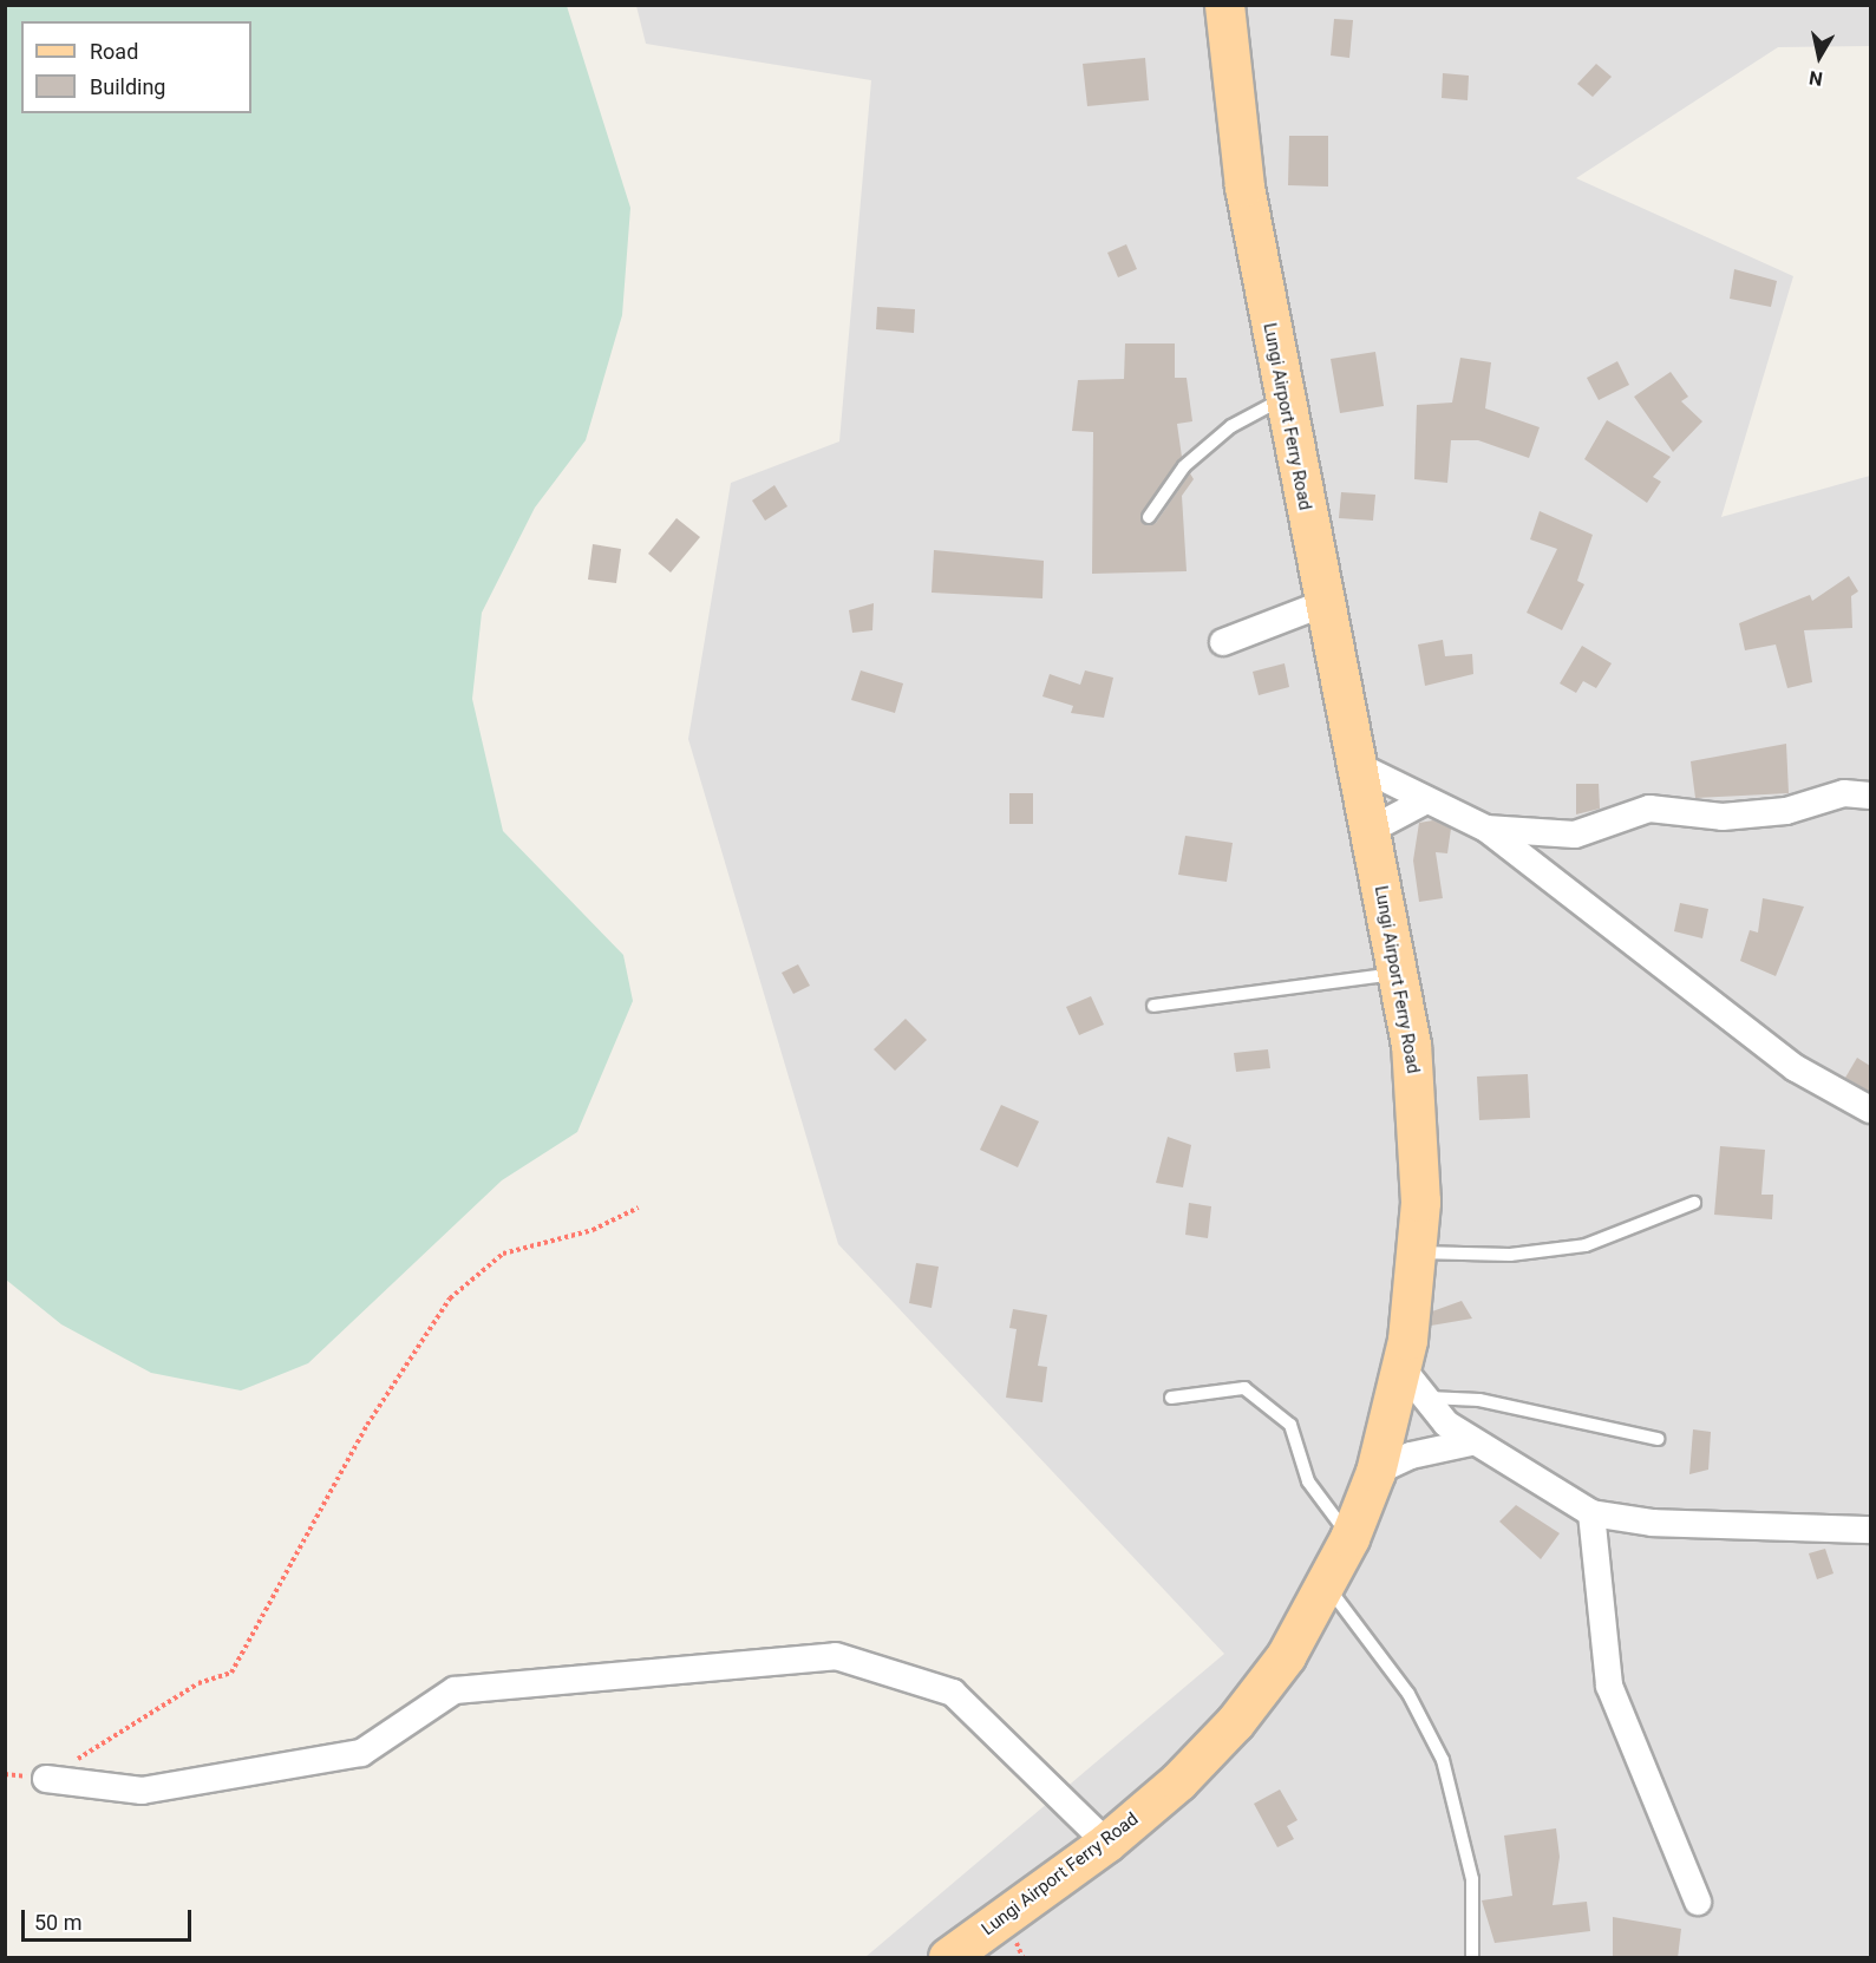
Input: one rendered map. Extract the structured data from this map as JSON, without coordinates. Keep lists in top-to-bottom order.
{
  "streets": {
    "main road": ["Lungi Airport Ferry Road"]
  },
  "legend": ["Road", "Building"],
  "scale_bar": "50 m",
  "north": "bottom"
}
